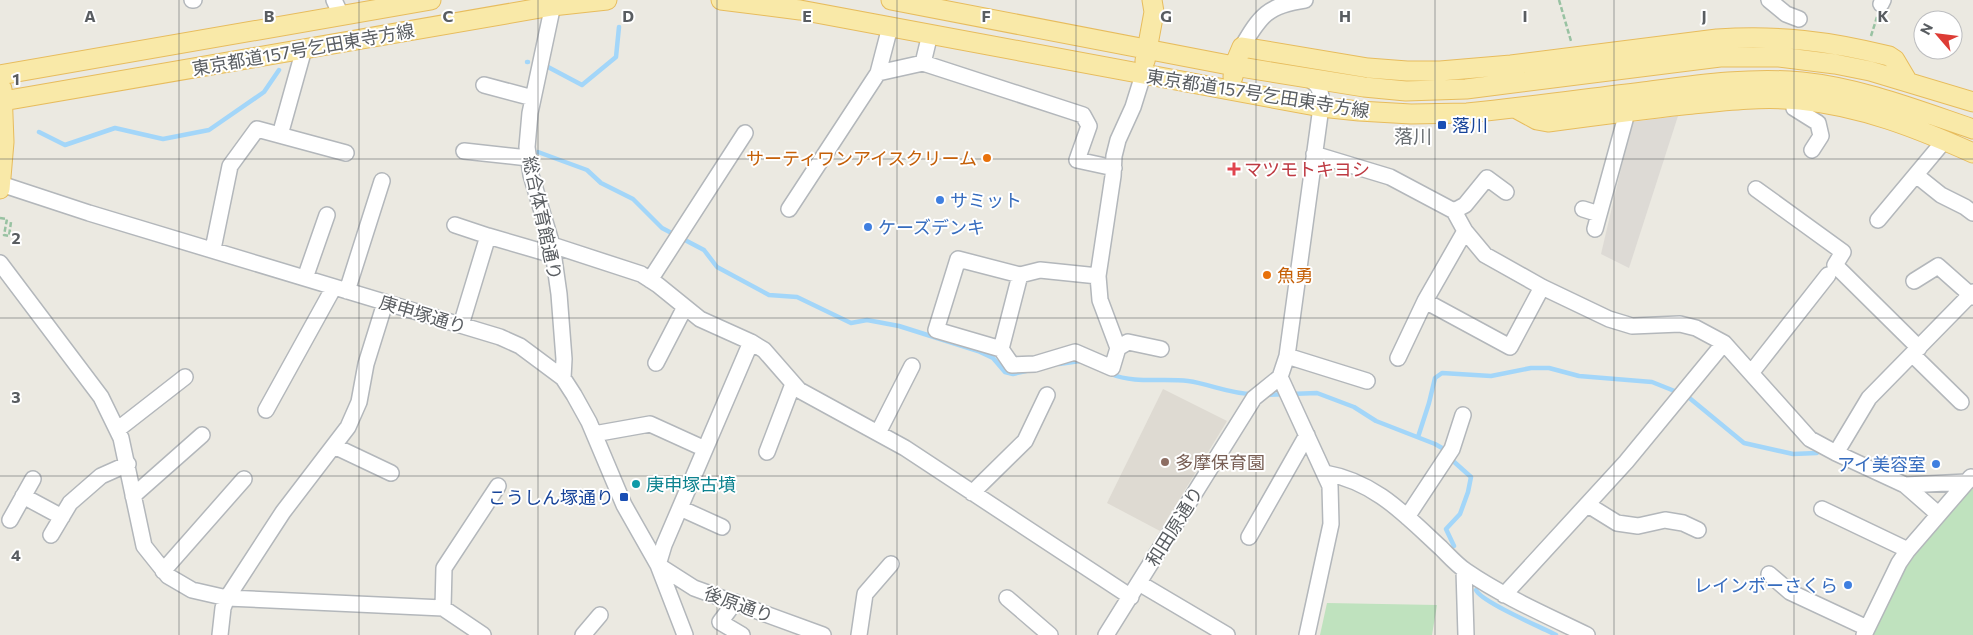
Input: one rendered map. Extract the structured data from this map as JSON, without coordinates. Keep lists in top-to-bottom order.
{
  "streets": {
    "main road": ["東京都道157号乞田東寺方線"],
    "street": [
      "総合体育館通り",
      "庚申塚通り",
      "和田原通り",
      "後原通り"
    ]
  },
  "crossings": [
    ["東京都道157号乞田東寺方線", "総合体育館通り"],
    ["総合体育館通り", "庚申塚通り"],
    ["庚申塚通り", "後原通り"]
  ],
  "districts": ["落川"],
  "places": {
    "transit": ["落川", "こうしん塚通り"],
    "other": [
      "サーティワンアイスクリーム",
      "サミット",
      "ケーズデンキ",
      "魚勇",
      "多摩保育園",
      "アイ美容室",
      "庚申塚古墳",
      "レインボーさくら"
    ],
    "health": ["マツモトキヨシ"]
  },
  "north": "top left",
  "grid": {
    "columns": [
      "A",
      "B",
      "C",
      "D",
      "E",
      "F",
      "G",
      "H",
      "I",
      "J",
      "K"
    ],
    "rows": [
      "1",
      "2",
      "3",
      "4"
    ]
  }
}
